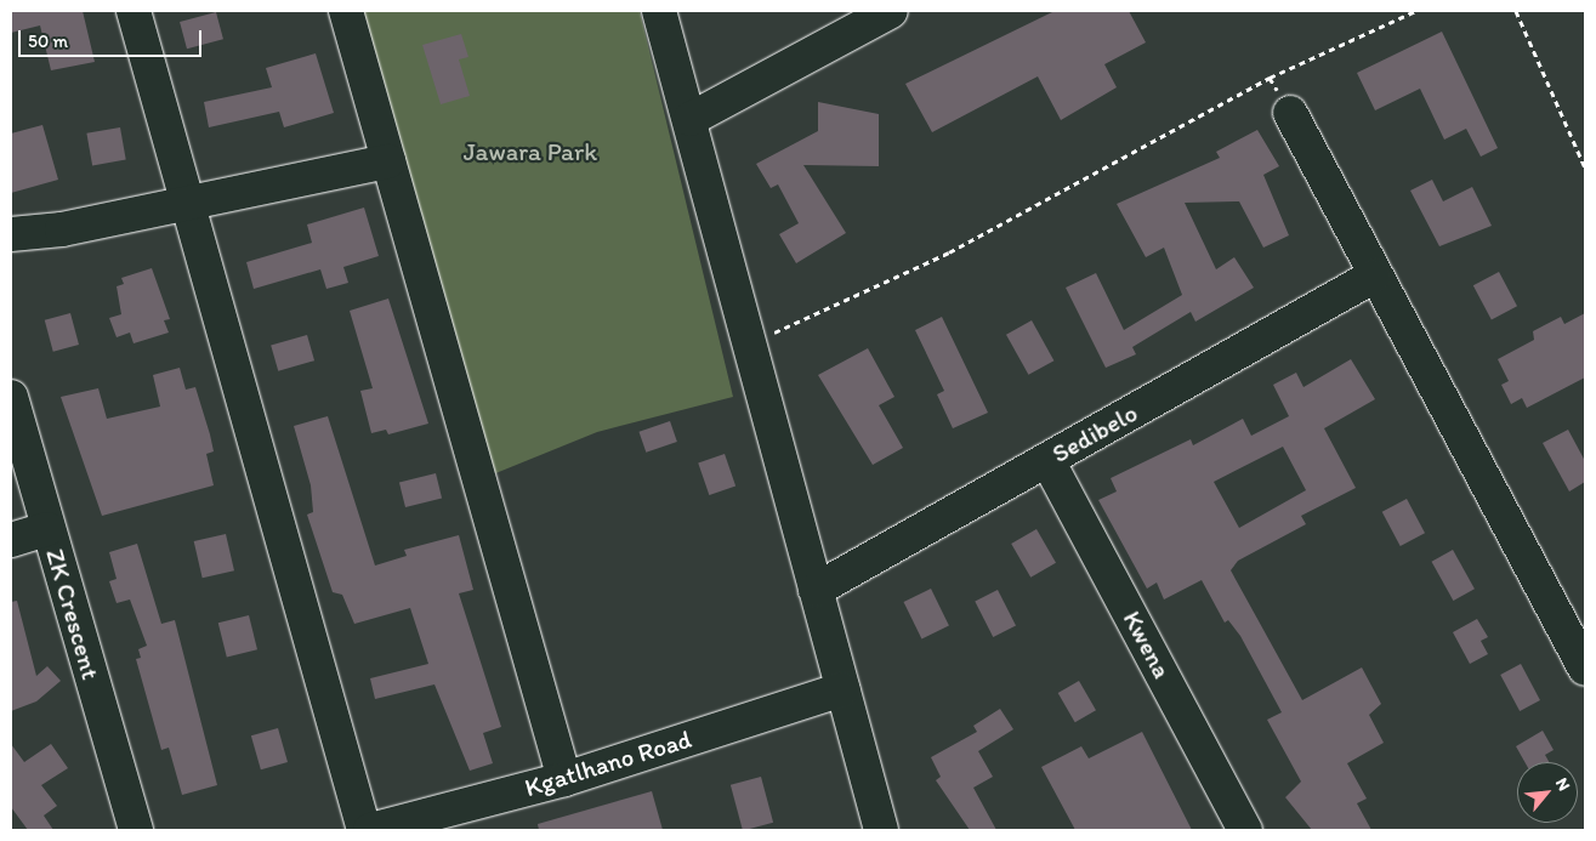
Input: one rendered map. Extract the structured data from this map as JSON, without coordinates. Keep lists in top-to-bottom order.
{
  "streets": {
    "street": [
      "Sedibelo",
      "ZK Crescent",
      "Kwena",
      "Kgatlhano Road"
    ]
  },
  "crossings": [
    ["Sedibelo", "Kwena"]
  ],
  "parks": ["Jawara Park"],
  "scale_bar": "50 m",
  "north": "top right"
}
